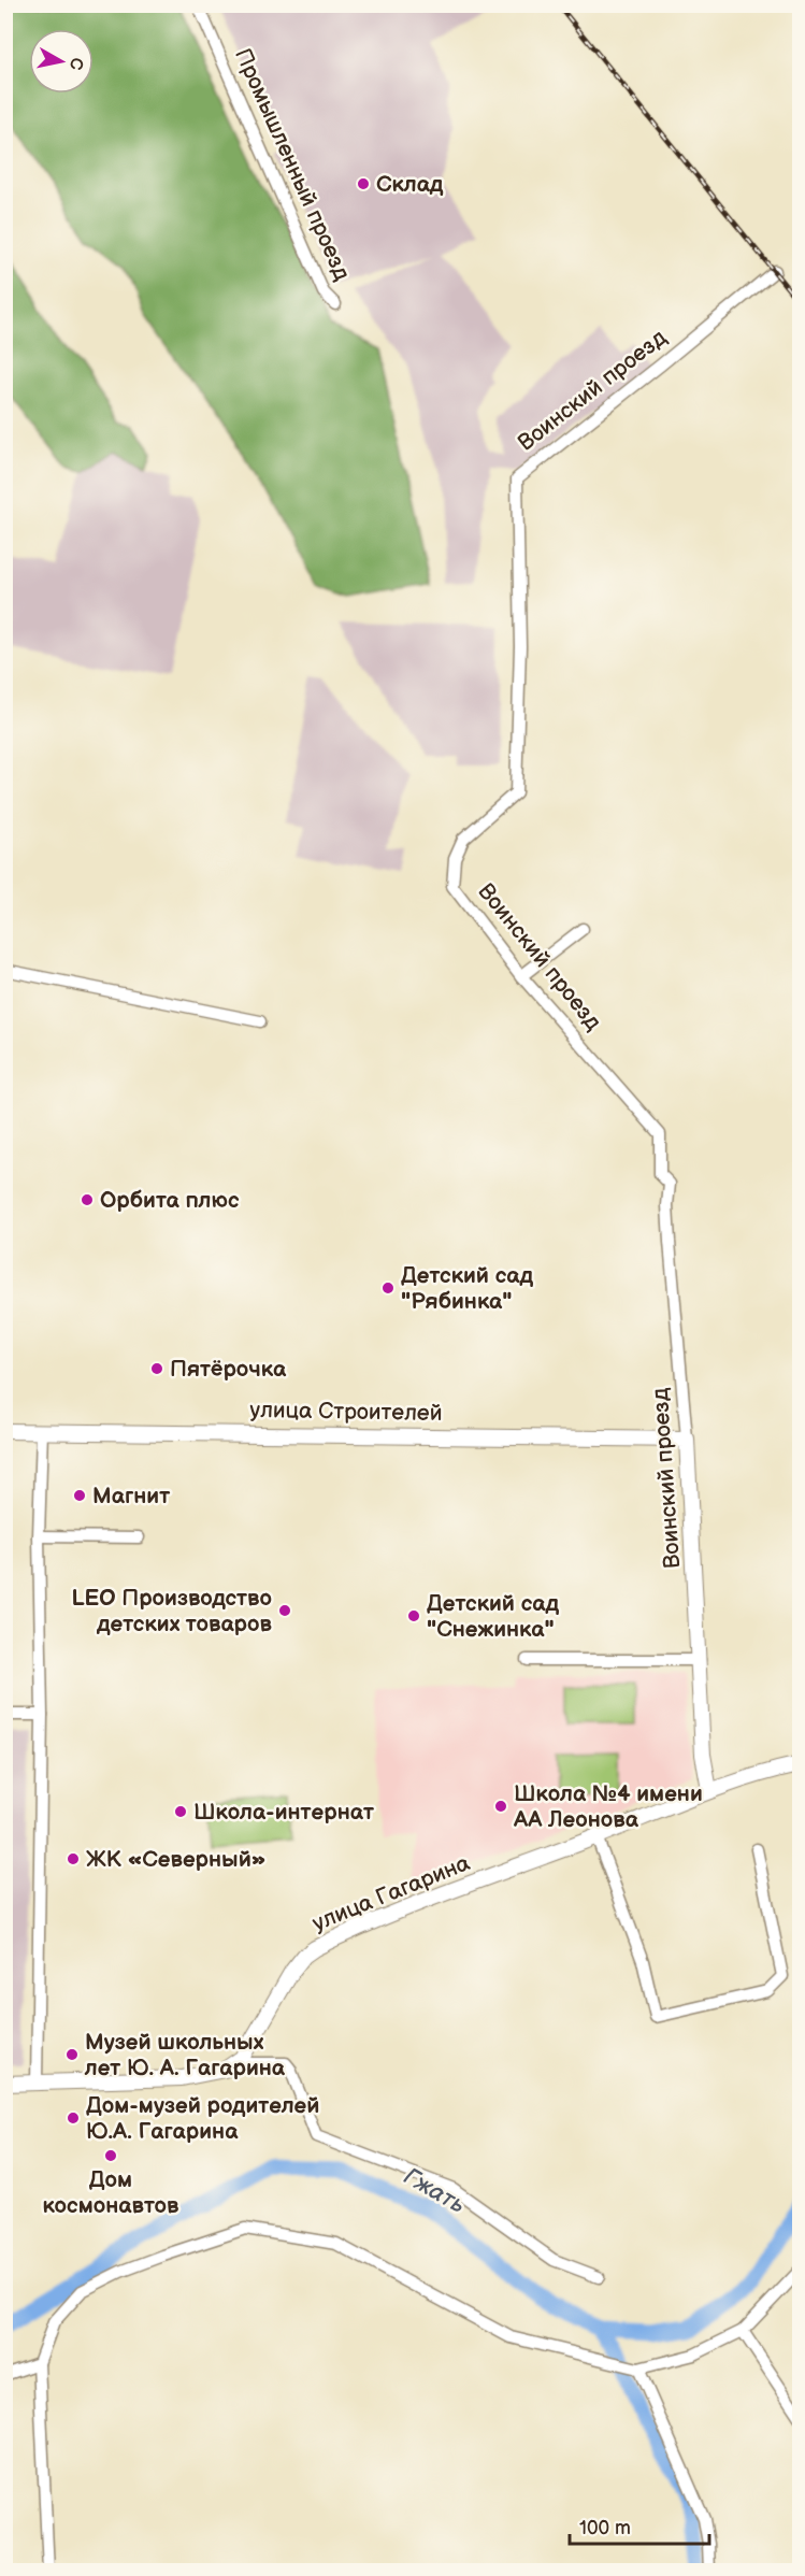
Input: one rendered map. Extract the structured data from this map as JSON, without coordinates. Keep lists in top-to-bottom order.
{
  "streets": {
    "main road": ["Воинский проезд", "улица Строителей", "улица Гагарина"],
    "street": ["Промышленный проезд"]
  },
  "crossings": [
    ["Воинский проезд", "улица Строителей"],
    ["Воинский проезд", "улица Гагарина"]
  ],
  "water": ["Гжать"],
  "places": [
    "Склад",
    "Орбита плюс",
    "Детский сад \"Рябинка\"",
    "Пятёрочка",
    "Магнит",
    "LEO Производство детских товаров",
    "Детский сад \"Снежинка\"",
    "Школа №4 имени АА Леонова",
    "Школа-интернат",
    "ЖК «Северный»",
    "Музей школьных лет Ю. А. Гагарина",
    "Дом-музей родителей Ю.А. Гагарина",
    "Дом космонавтов"
  ],
  "scale_bar": "100 m",
  "north": "right"
}
